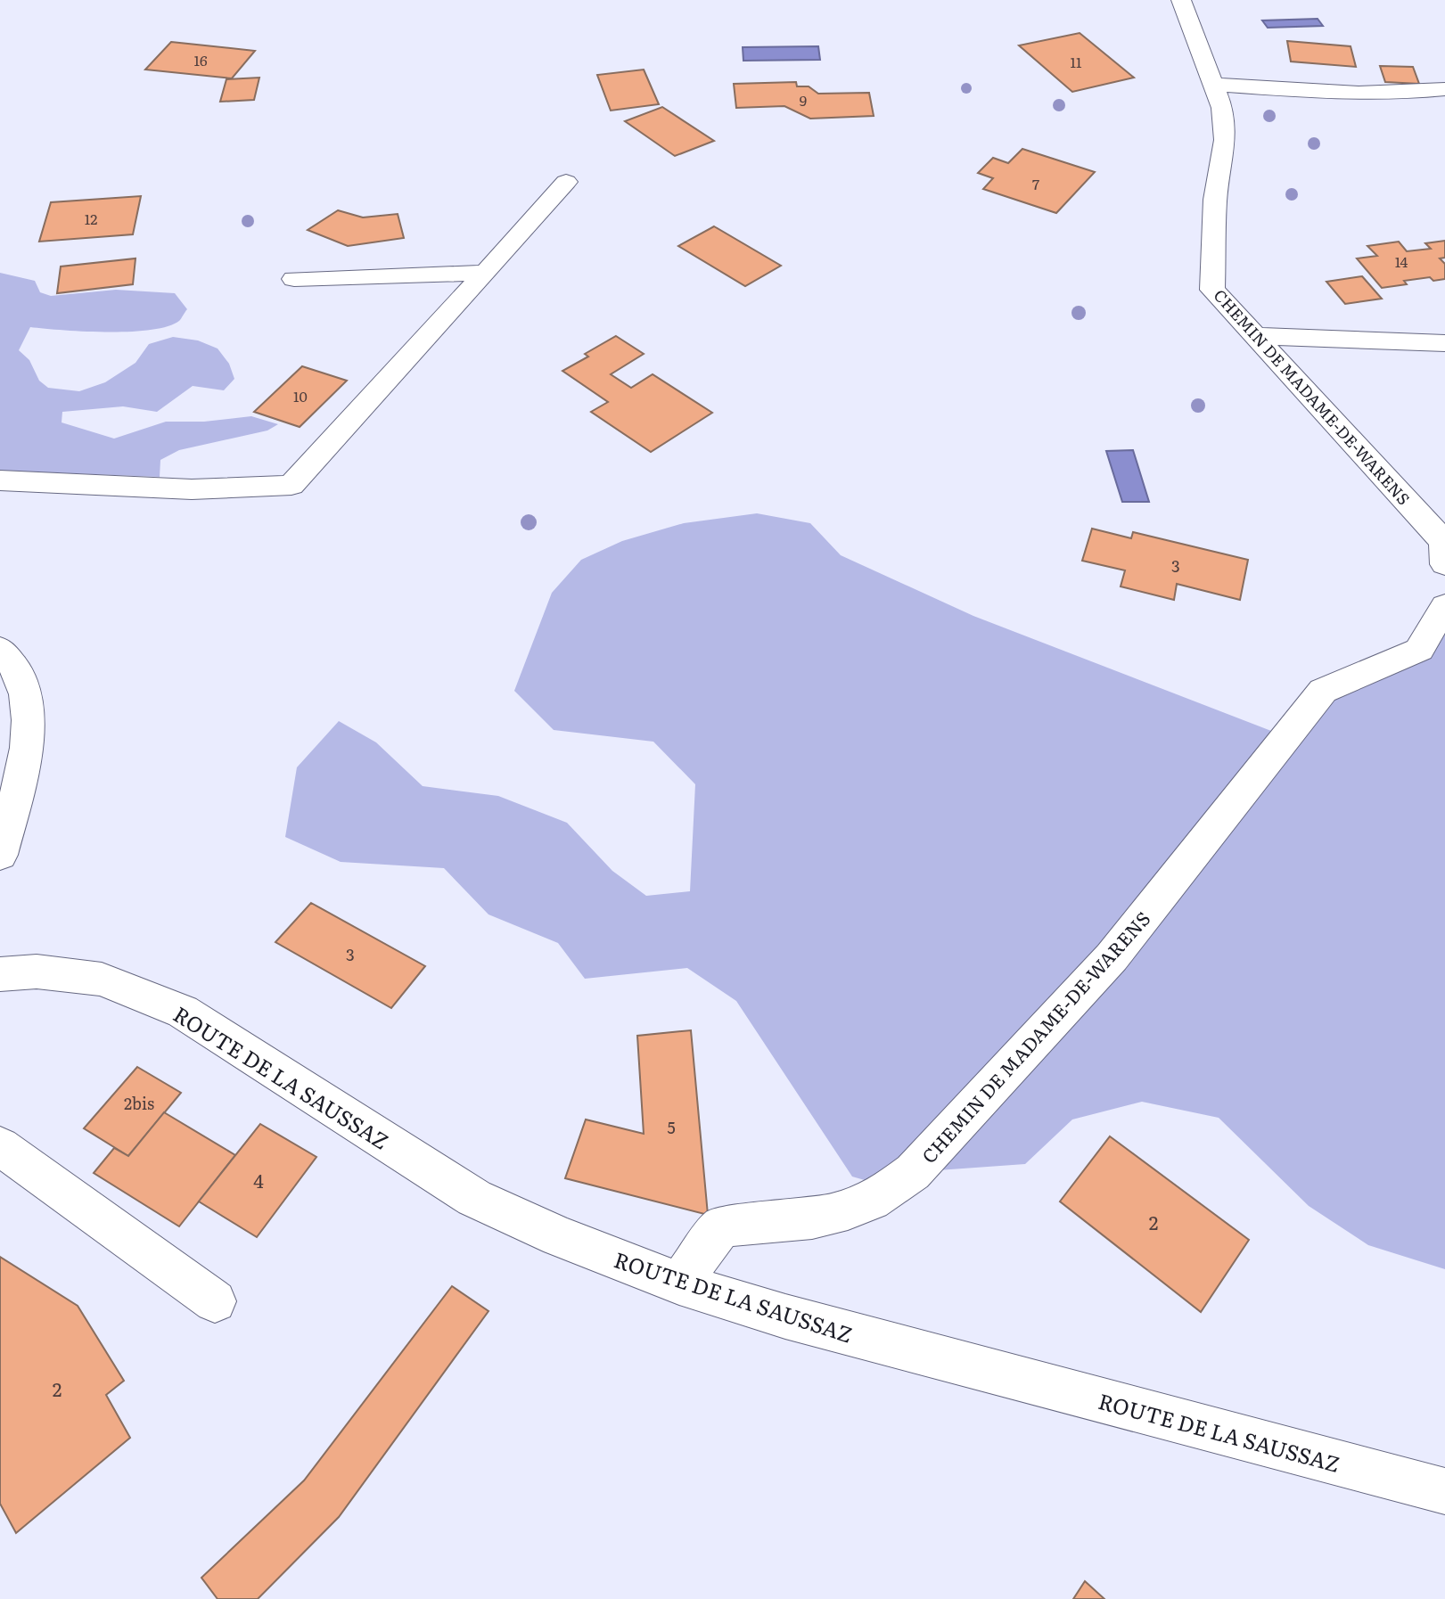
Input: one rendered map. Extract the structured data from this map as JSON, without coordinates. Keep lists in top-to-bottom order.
{
  "streets": {
    "street": ["CHEMIN DE MADAME-DE-WARENS", "ROUTE DE LA SAUSSAZ"]
  },
  "crossings": [
    ["CHEMIN DE MADAME-DE-WARENS", "ROUTE DE LA SAUSSAZ"]
  ],
  "house_numbers": [
    "16",
    "11",
    "9",
    "7",
    "12",
    "14",
    "10",
    "3",
    "3",
    "2bis",
    "5",
    "4",
    "2",
    "2"
  ]
}
